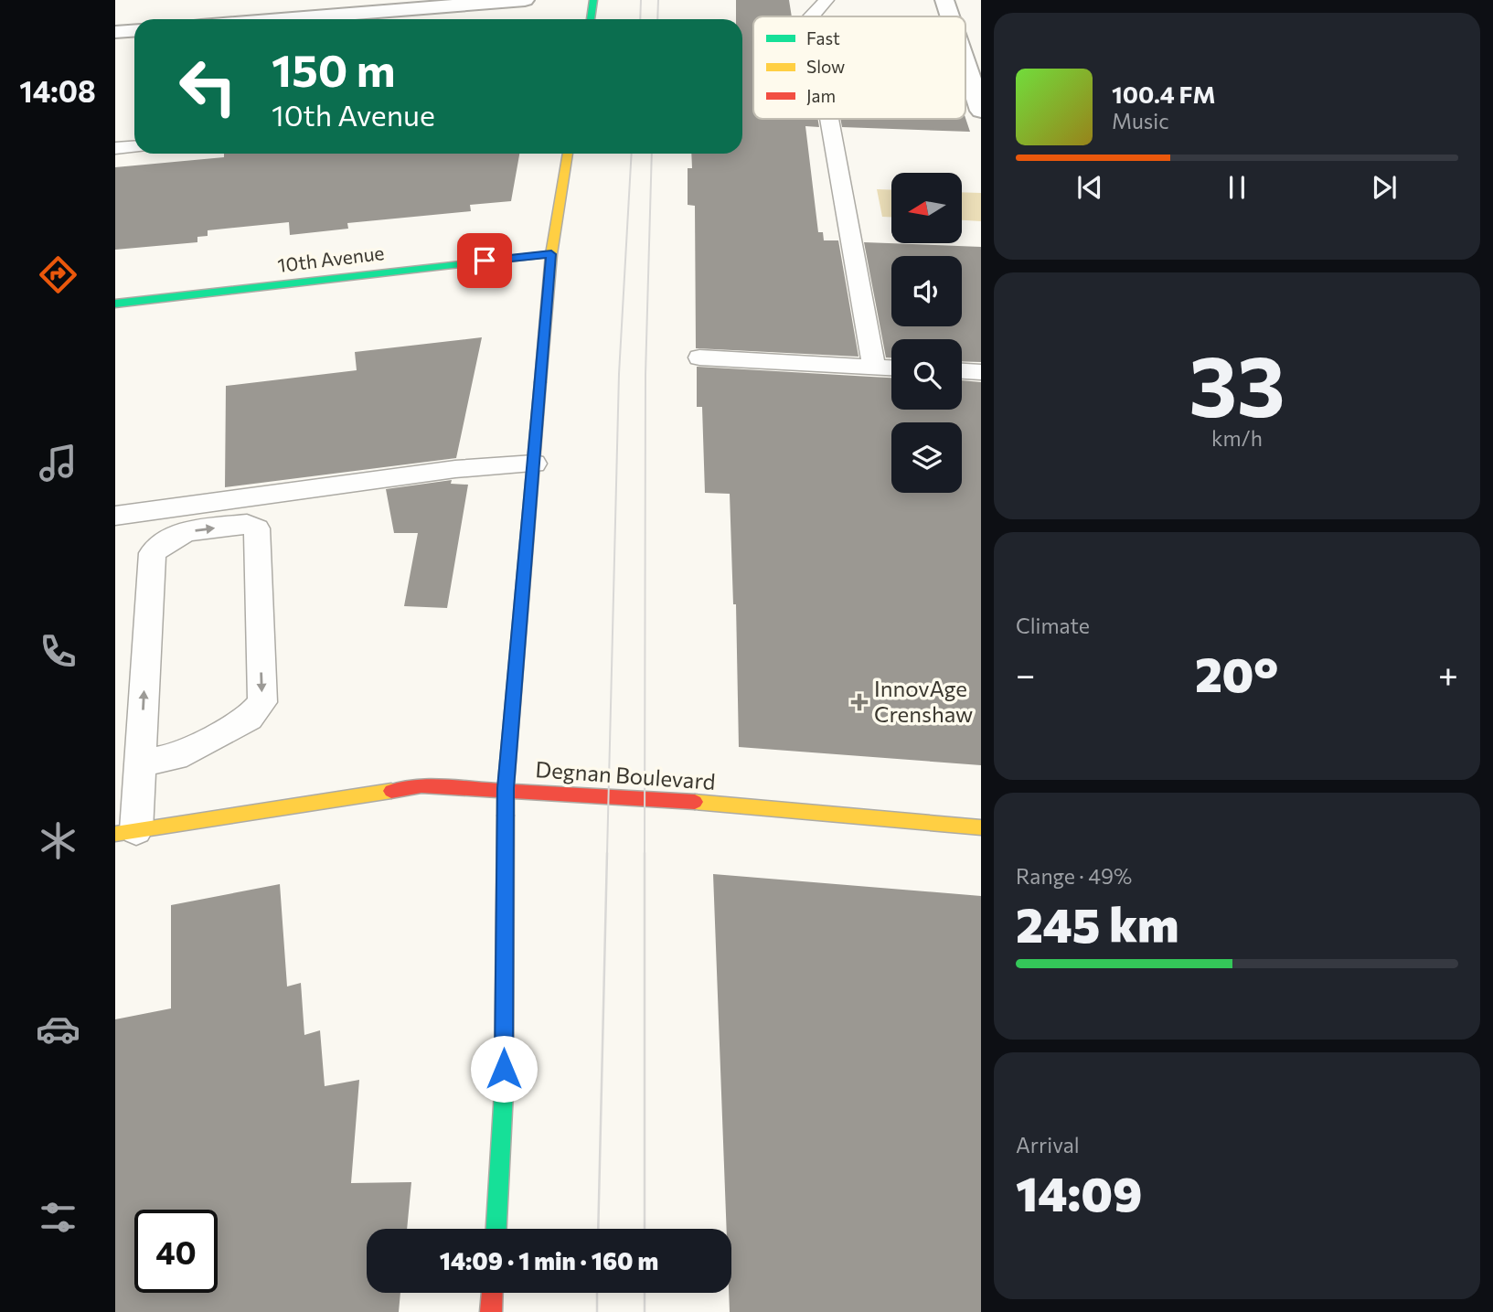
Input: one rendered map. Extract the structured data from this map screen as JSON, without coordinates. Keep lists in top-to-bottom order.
{
  "streets": {
    "street": ["10th Avenue", "Degnan Boulevard"]
  },
  "places": {
    "health": ["InnovAge Crenshaw"]
  },
  "legend": ["Fast", "Slow", "Jam"],
  "north": "left",
  "page": {
    "tabs": "14:08",
    "turn": ["150 m", "10th Avenue"],
    "song": ["100.4 FM", "Music"],
    "tile": [
      ["33", "km/h"],
      "Climate",
      ["Range · 49%", "245 km"],
      ["Arrival", "14:09"]
    ],
    "heat": ["−", "20°", "+"],
    "limit": "40",
    "trip": "14:09 · 1 min · 160 m"
  }
}
